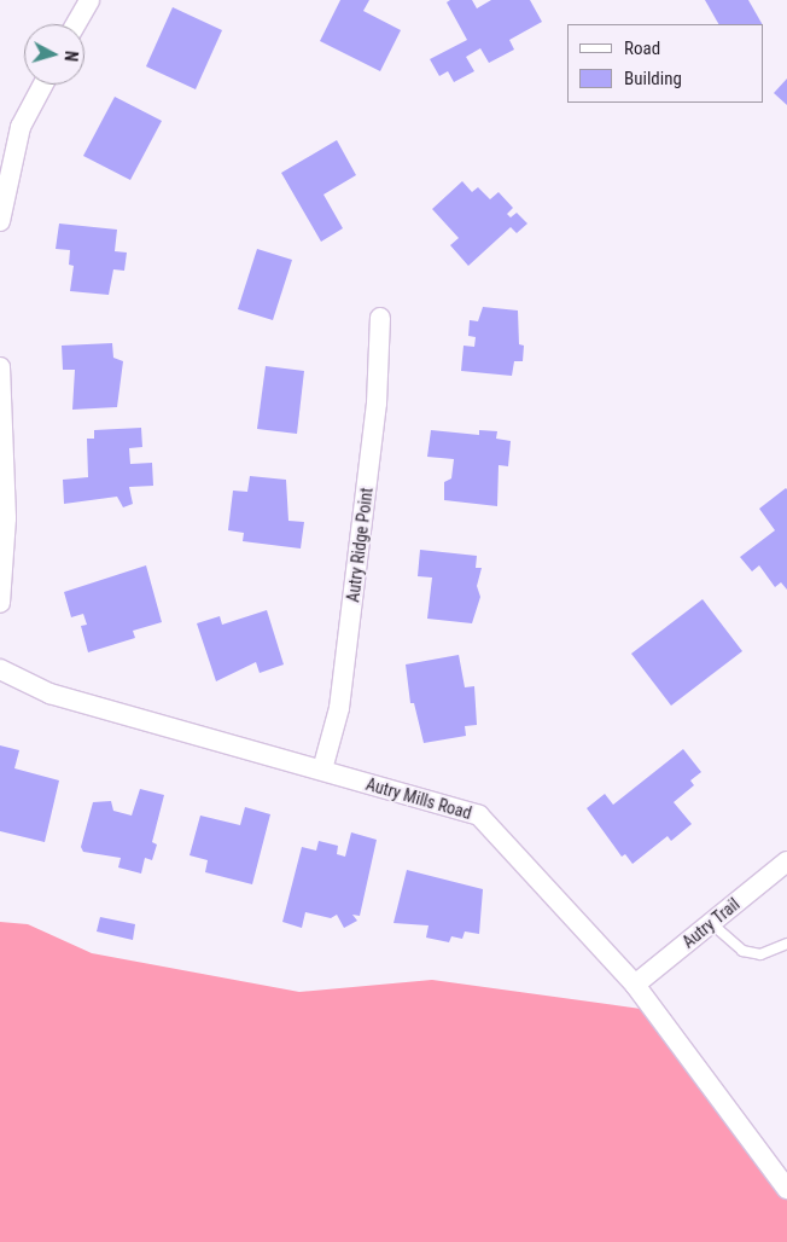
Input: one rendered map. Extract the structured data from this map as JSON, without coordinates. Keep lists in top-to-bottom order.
{
  "streets": {
    "street": ["Autry Ridge Point", "Autry Mills Road", "Autry Trail"]
  },
  "crossings": [
    ["Autry Ridge Point", "Autry Mills Road"],
    ["Autry Mills Road", "Autry Trail"]
  ],
  "legend": ["Road", "Building"],
  "north": "right"
}
